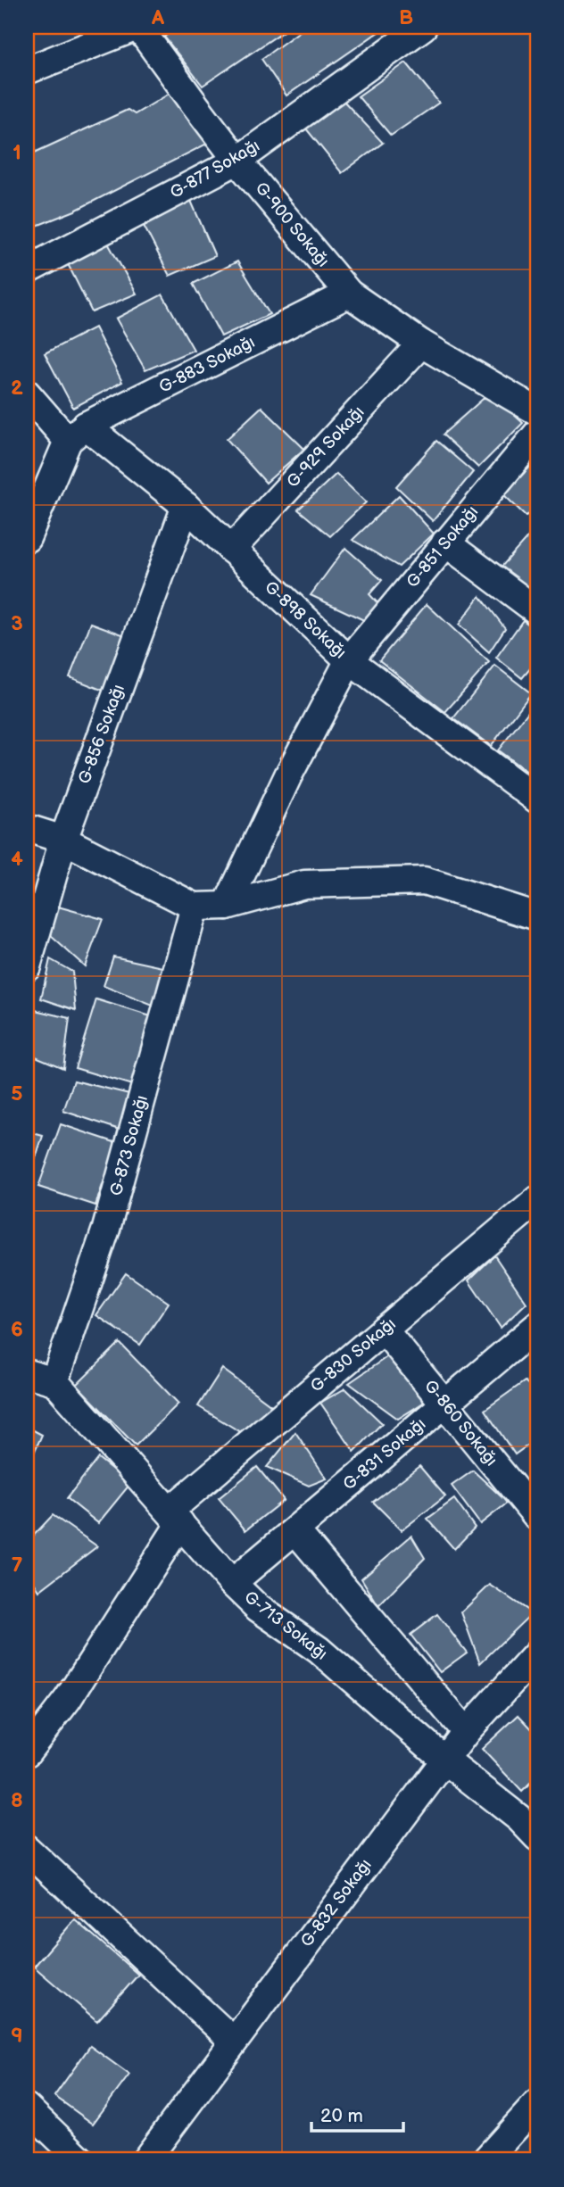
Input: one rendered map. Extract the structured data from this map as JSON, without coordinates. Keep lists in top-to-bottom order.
{
  "streets": {
    "street": [
      "G-877 Sokağı",
      "G-900 Sokağı",
      "G-883 Sokağı",
      "G-929 Sokağı",
      "G-851 Sokağı",
      "G-898 Sokağı",
      "G-856 Sokağı",
      "G-873 Sokağı",
      "G-830 Sokağı",
      "G-860 Sokağı",
      "G-831 Sokağı",
      "G-713 Sokağı",
      "G-832 Sokağı"
    ]
  },
  "crossings": [
    ["G-877 Sokağı", "G-900 Sokağı"],
    ["G-900 Sokağı", "G-883 Sokağı"],
    ["G-900 Sokağı", "G-929 Sokağı"],
    ["G-883 Sokağı", "G-898 Sokağı"],
    ["G-929 Sokağı", "G-898 Sokağı"],
    ["G-851 Sokağı", "G-898 Sokağı"],
    ["G-898 Sokağı", "G-856 Sokağı"],
    ["G-873 Sokağı", "G-713 Sokağı"],
    ["G-830 Sokağı", "G-860 Sokağı"],
    ["G-830 Sokağı", "G-713 Sokağı"],
    ["G-860 Sokağı", "G-831 Sokağı"],
    ["G-831 Sokağı", "G-713 Sokağı"],
    ["G-713 Sokağı", "G-832 Sokağı"]
  ],
  "scale_bar": "20 m",
  "grid": {
    "columns": ["A", "B"],
    "rows": [
      "1",
      "2",
      "3",
      "4",
      "5",
      "6",
      "7",
      "8",
      "9"
    ]
  }
}
